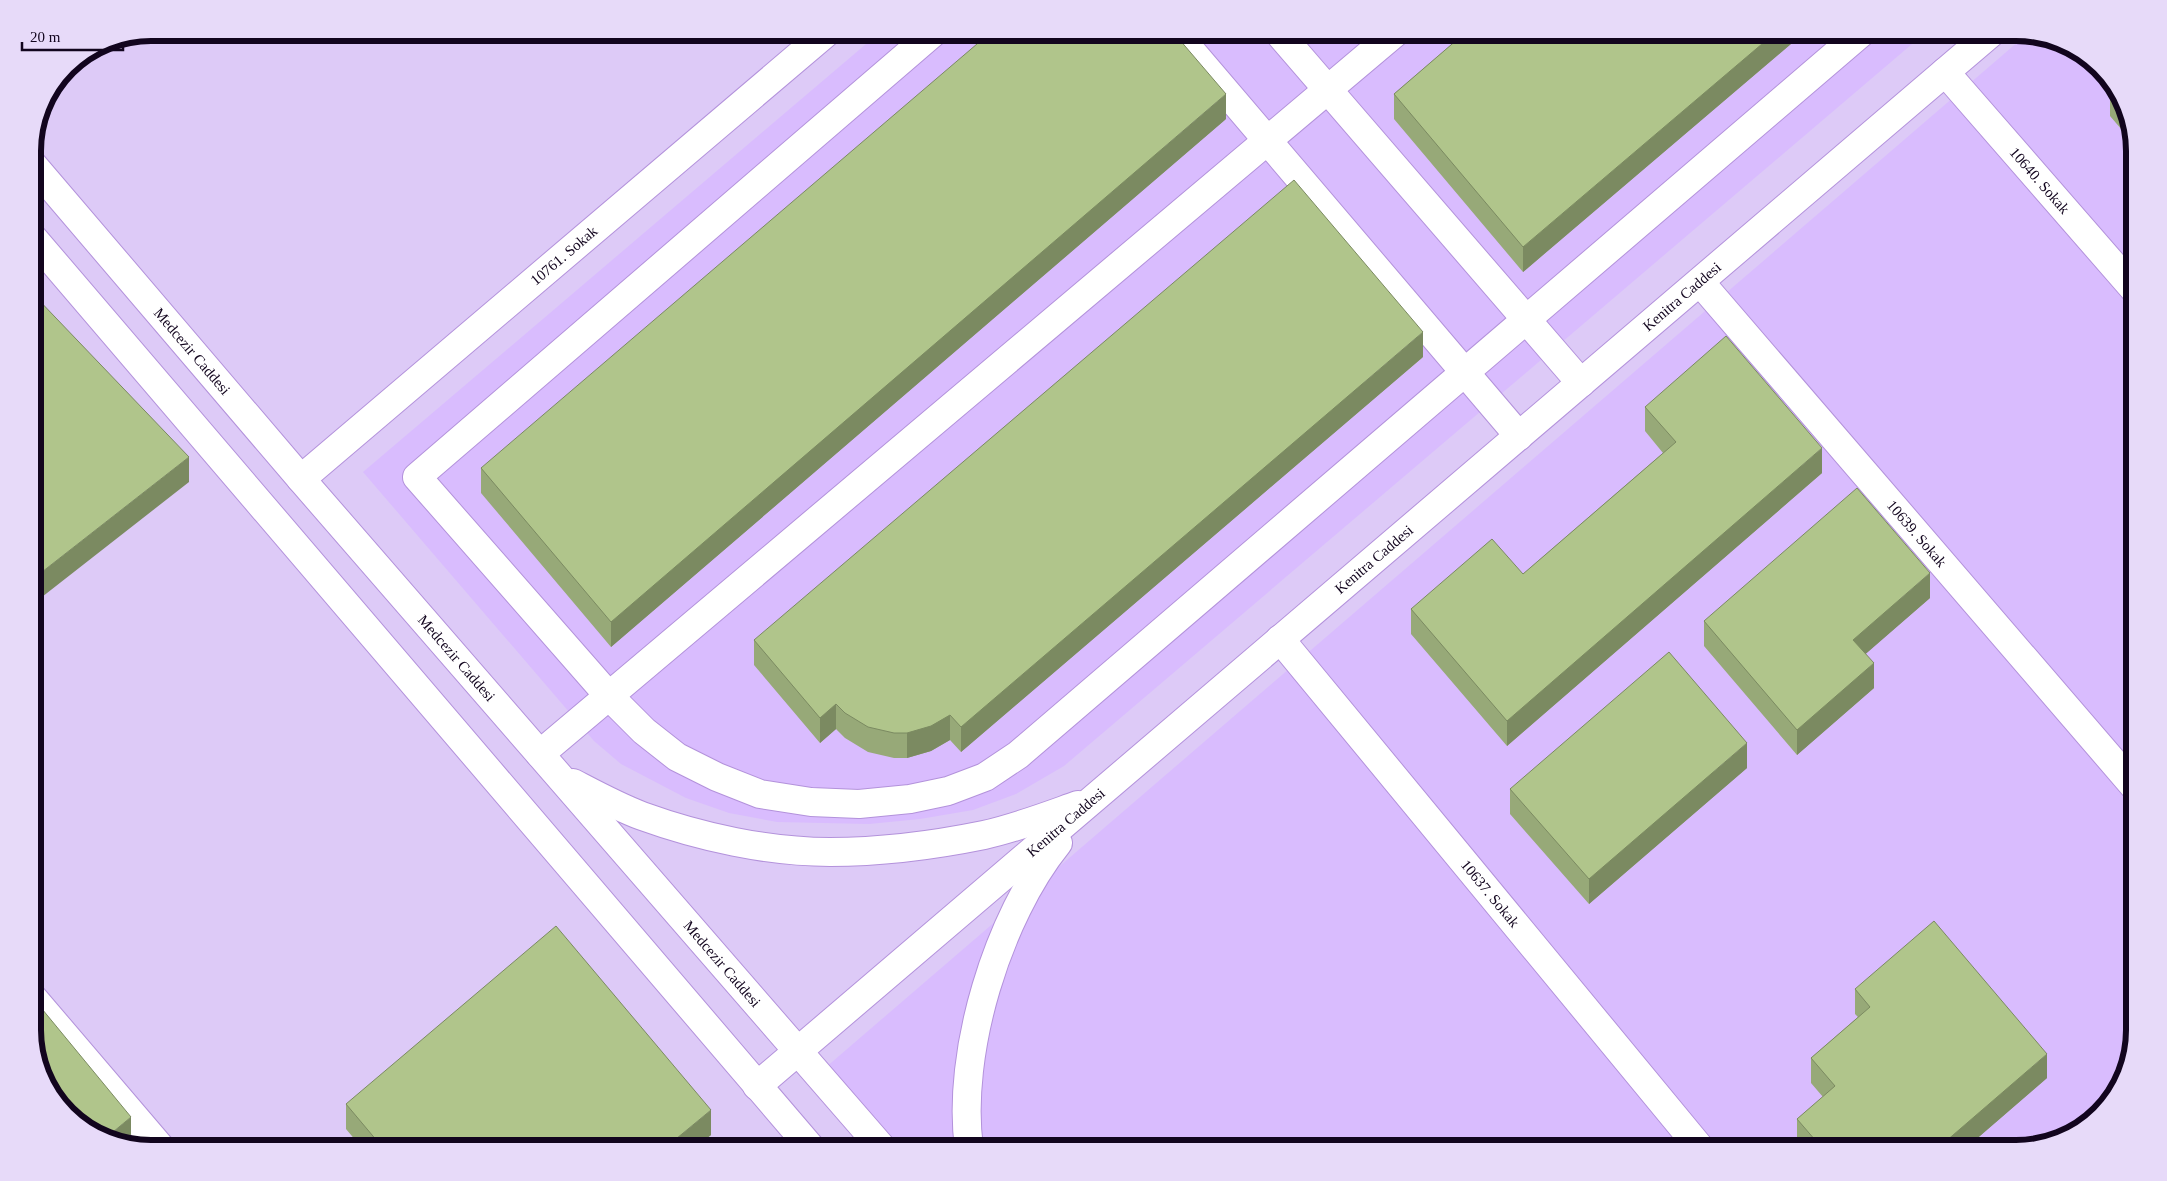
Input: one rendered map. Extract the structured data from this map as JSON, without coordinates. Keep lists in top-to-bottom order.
{
  "streets": {
    "street": [
      "10640. Sokak",
      "10761. Sokak",
      "Kenitra Caddesi",
      "Medcezir Caddesi",
      "10639. Sokak",
      "10637. Sokak"
    ]
  },
  "crossings": [
    ["10640. Sokak", "Kenitra Caddesi"],
    ["10761. Sokak", "Medcezir Caddesi"],
    ["Kenitra Caddesi", "Medcezir Caddesi"],
    ["Kenitra Caddesi", "10639. Sokak"],
    ["Kenitra Caddesi", "10637. Sokak"]
  ],
  "scale_bar": "20 m"
}
